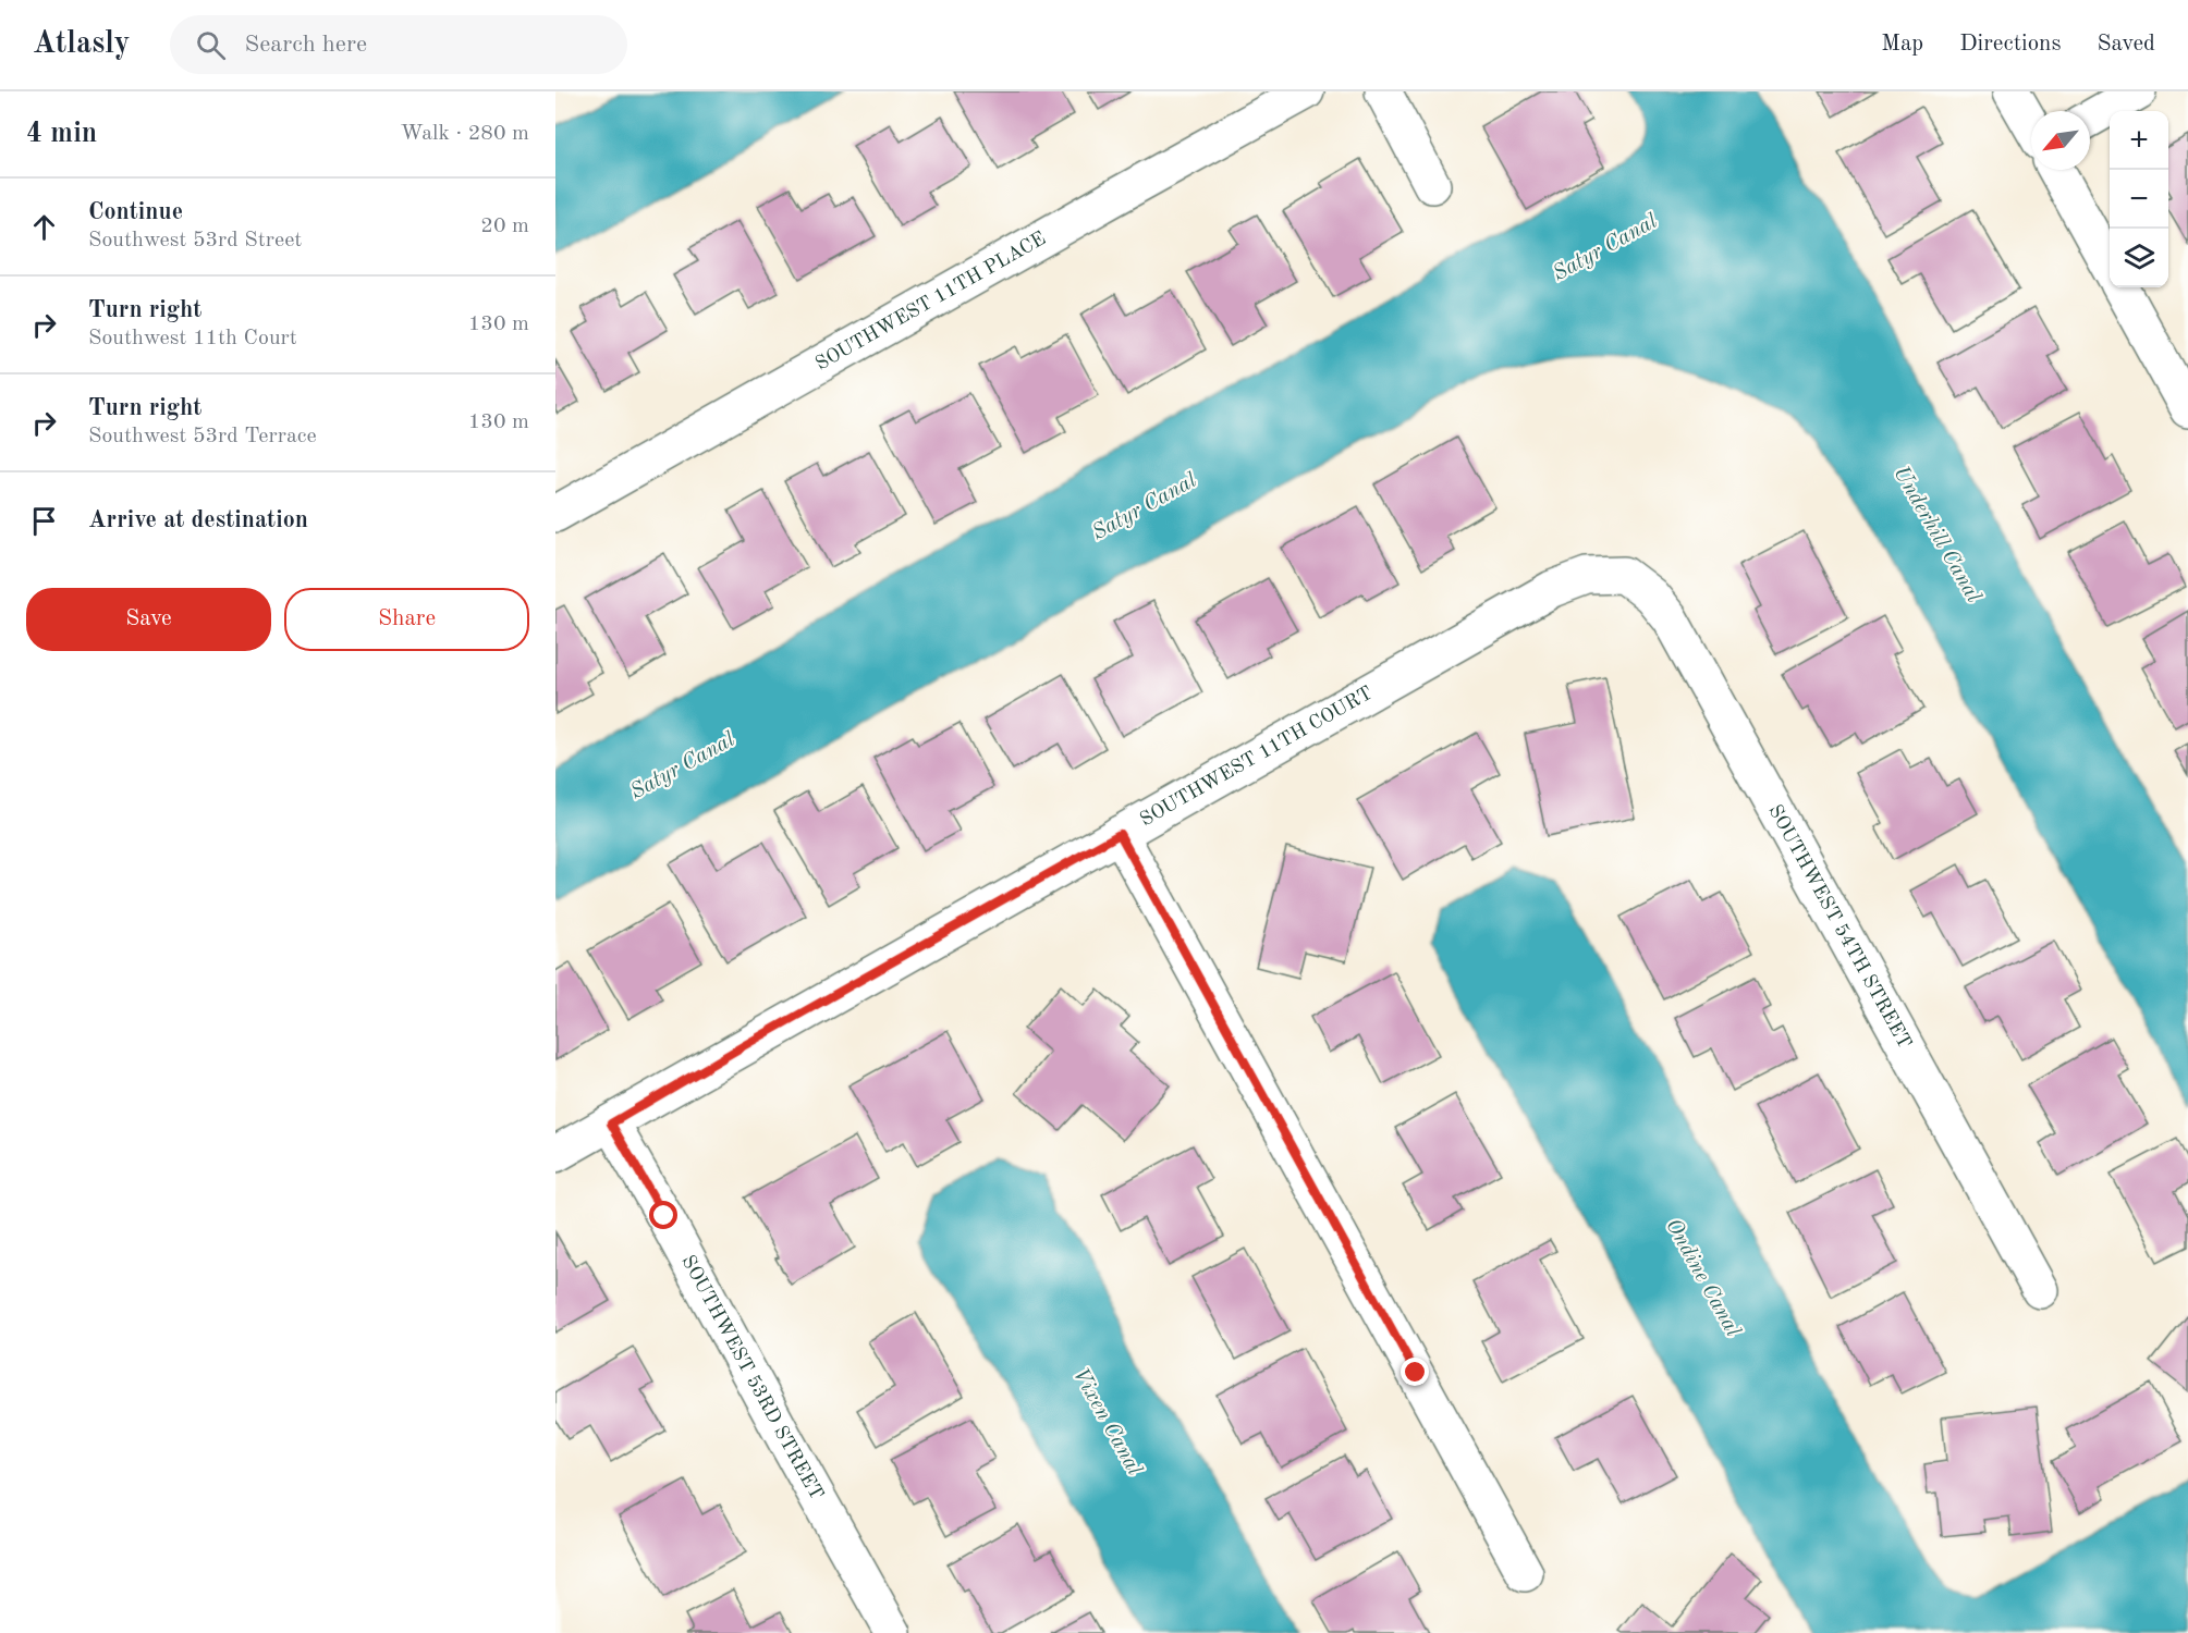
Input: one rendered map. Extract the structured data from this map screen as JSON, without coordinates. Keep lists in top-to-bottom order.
{
  "streets": {
    "street": [
      "SOUTHWEST 11TH PLACE",
      "SOUTHWEST 11TH COURT",
      "SOUTHWEST 54TH STREET",
      "SOUTHWEST 53RD STREET"
    ]
  },
  "crossings": [
    ["SOUTHWEST 11TH COURT", "SOUTHWEST 54TH STREET"],
    ["SOUTHWEST 11TH COURT", "SOUTHWEST 53RD STREET"]
  ],
  "water": [
    "Satyr Canal",
    "Underhill Canal",
    "Ondine Canal",
    "Vixen Canal"
  ],
  "north": "bottom left",
  "page": {
    "header": "Atlasly",
    "search": "Search here",
    "nav": ["Map", "Directions", "Saved"],
    "heading": ["4 min", "Walk · 280 m"],
    "map_buttons": ["+", "−"],
    "list": [
      ["Continue", "Southwest 53rd Street", "20 m"],
      ["Turn right", "Southwest 11th Court", "130 m"],
      ["Turn right", "Southwest 53rd Terrace", "130 m"],
      "Arrive at destination"
    ],
    "buttons": ["Save", "Share"]
  }
}
